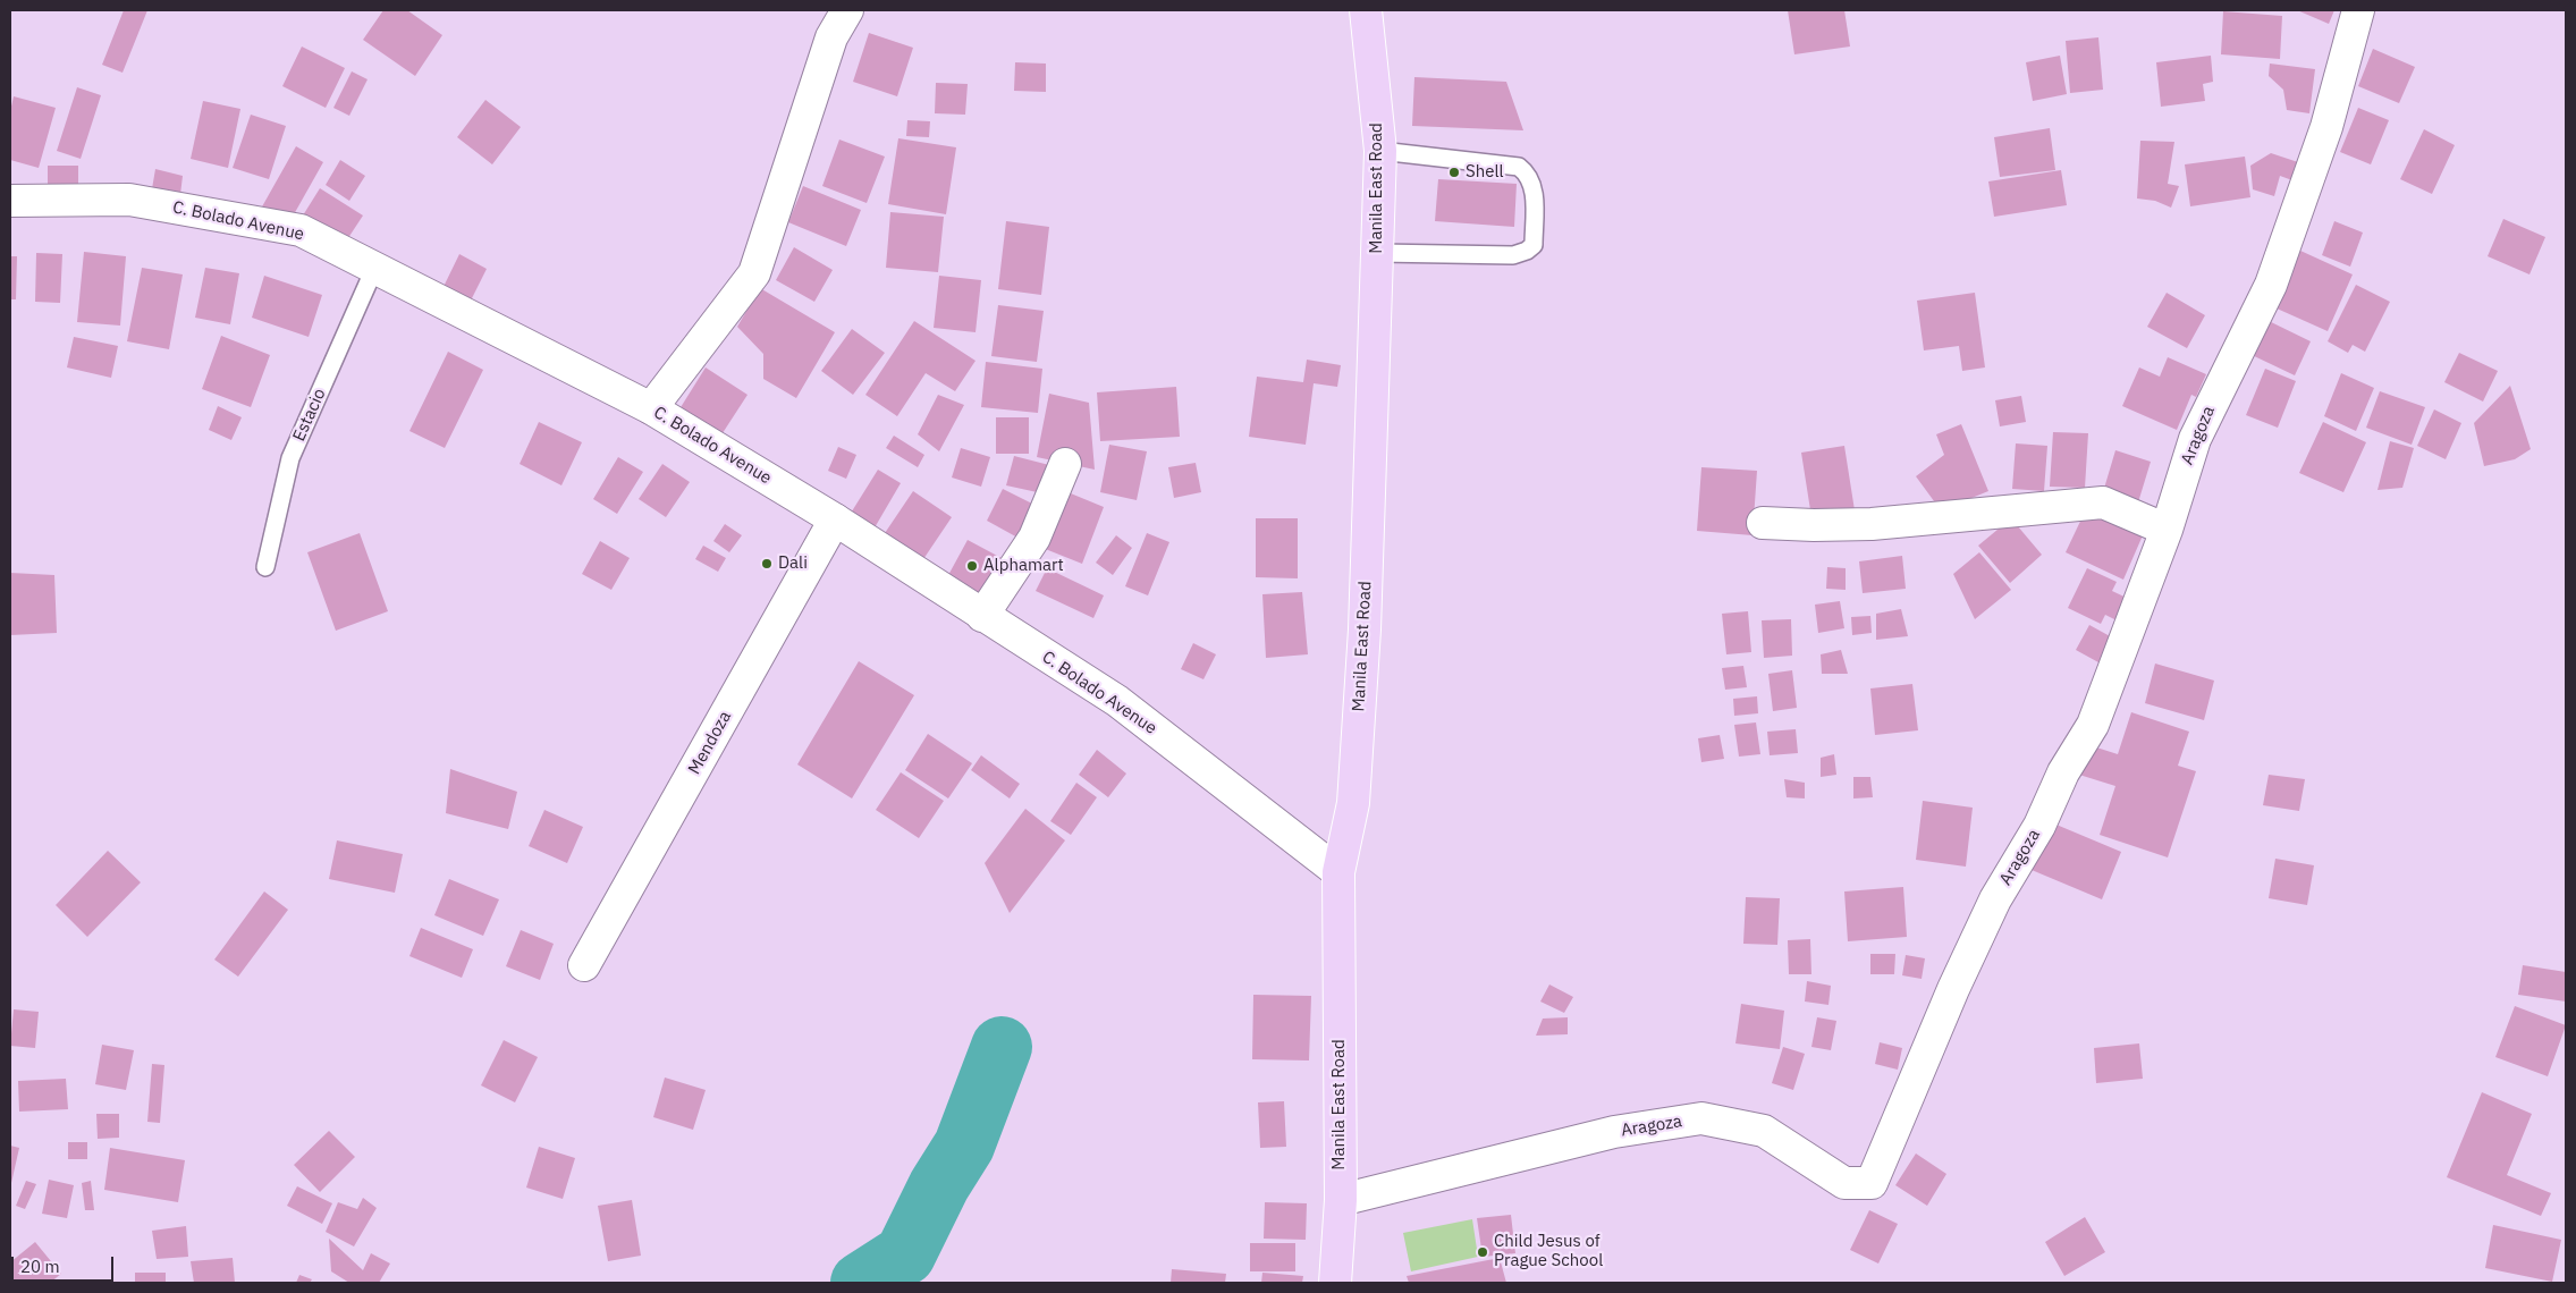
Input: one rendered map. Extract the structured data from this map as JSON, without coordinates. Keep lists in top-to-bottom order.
{
  "streets": {
    "main road": ["Manila East Road"],
    "street": ["C. Bolado Avenue", "Aragoza", "Mendoza"],
    "lane": ["Estacio"]
  },
  "crossings": [
    ["Manila East Road", "C. Bolado Avenue"],
    ["Manila East Road", "Aragoza"],
    ["C. Bolado Avenue", "Estacio"],
    ["C. Bolado Avenue", "Mendoza"]
  ],
  "places": [
    "Shell",
    "Dali",
    "Alphamart",
    "Child Jesus of Prague School"
  ],
  "scale_bar": "20 m"
}
